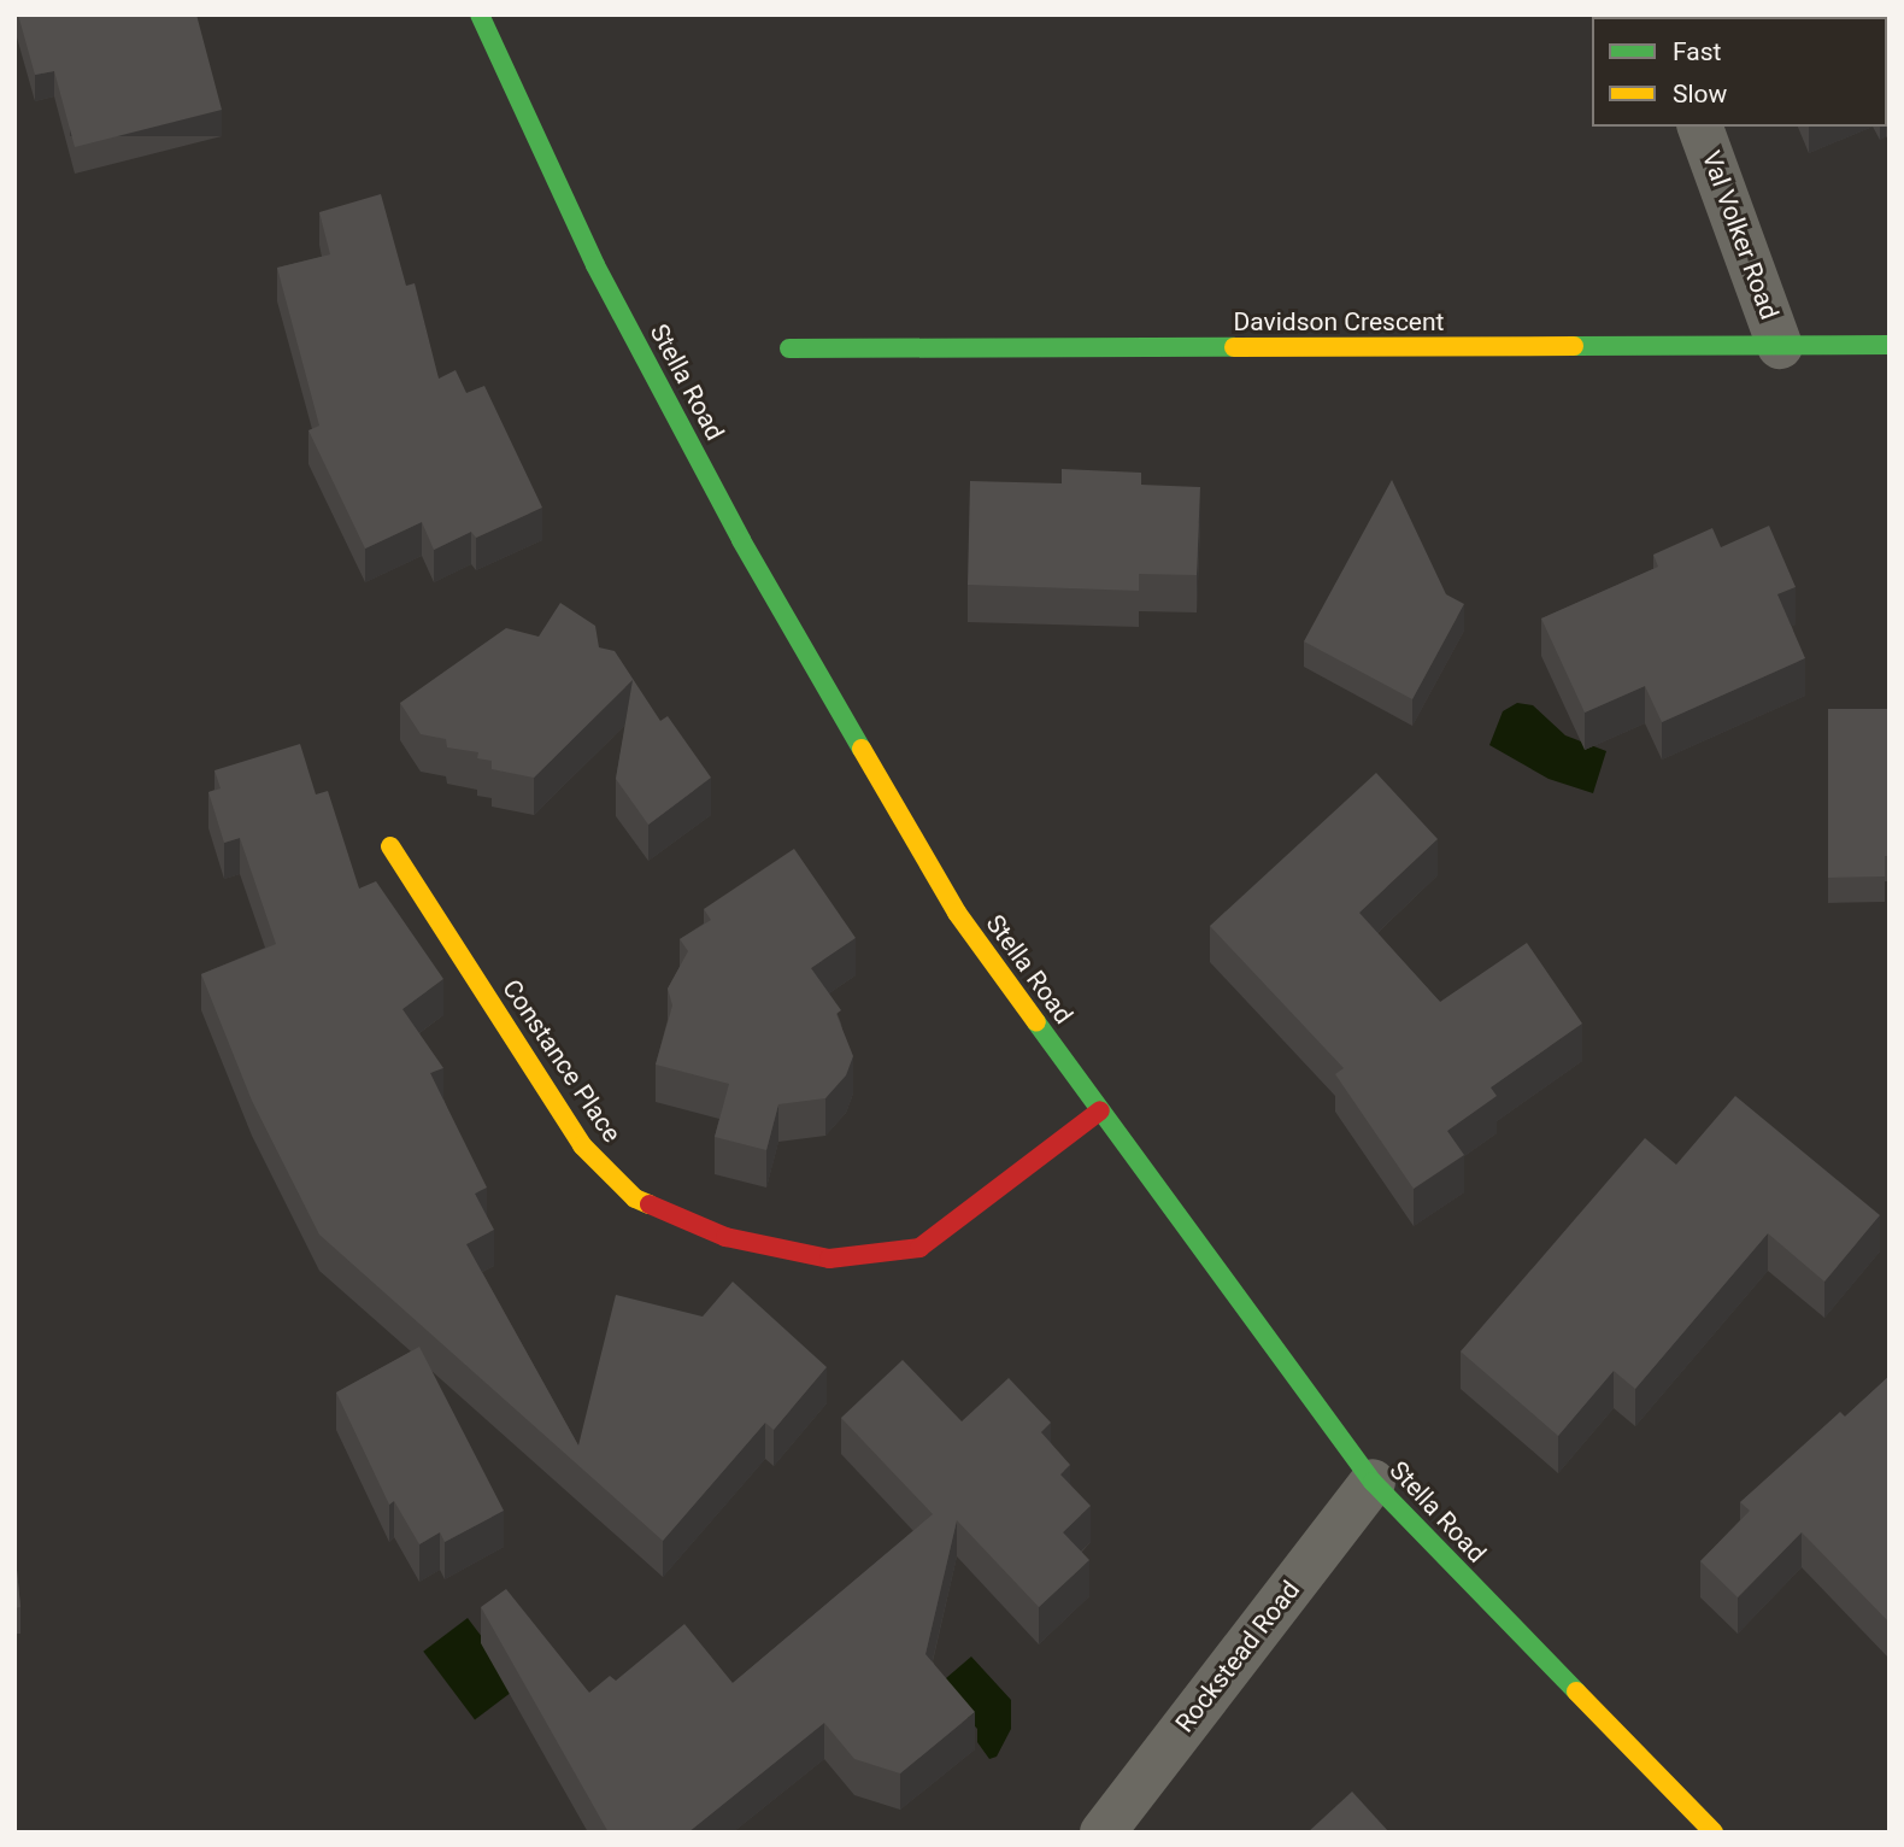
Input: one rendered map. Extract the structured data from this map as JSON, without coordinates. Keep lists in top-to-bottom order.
{
  "streets": {
    "main road": ["Davidson Crescent", "Stella Road", "Constance Place"],
    "street": ["Val Volker Road", "Rockstead Road"]
  },
  "crossings": [
    ["Val Volker Road", "Davidson Crescent"],
    ["Stella Road", "Constance Place"],
    ["Stella Road", "Rockstead Road"]
  ],
  "legend": ["Fast", "Slow"]
}
